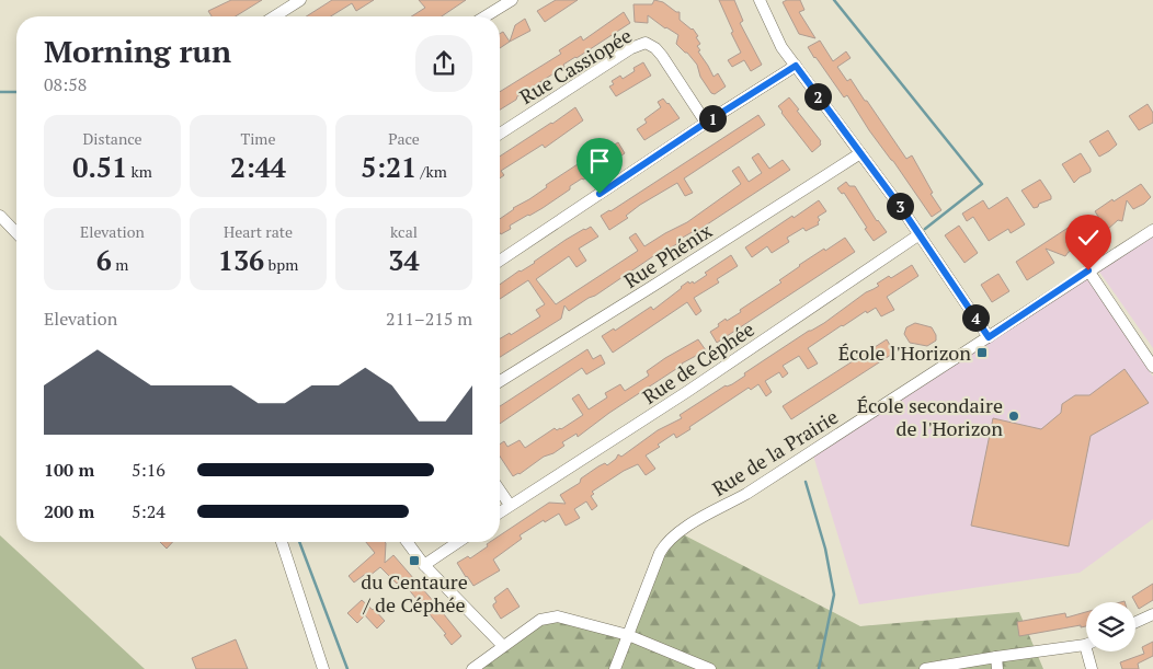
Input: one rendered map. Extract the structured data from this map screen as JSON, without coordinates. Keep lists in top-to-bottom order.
{
  "streets": {
    "street": [
      "Rue Cassiopée",
      "Rue Phénix",
      "Rue de Céphée",
      "Rue de la Prairie"
    ]
  },
  "places": {
    "transit": ["École l'Horizon", "du Centaure / de Céphée"],
    "other": ["École secondaire de l'Horizon"]
  },
  "page": {
    "heading": ["Morning run", "08:58"],
    "pins": [
      "2",
      "1",
      "3",
      "4"
    ],
    "stats": [
      ["Distance", "0.51 km"],
      ["Time", "2:44"],
      ["Pace", "5:21 /km"],
      ["Elevation", "6 m"],
      ["Heart rate", "136 bpm"],
      ["kcal", "34"]
    ],
    "chart": ["Elevation", "211–215 m"],
    "list": [
      {
        "name": "100 m",
        "note": "5:16"
      },
      {
        "name": "200 m",
        "note": "5:24"
      }
    ]
  }
}
